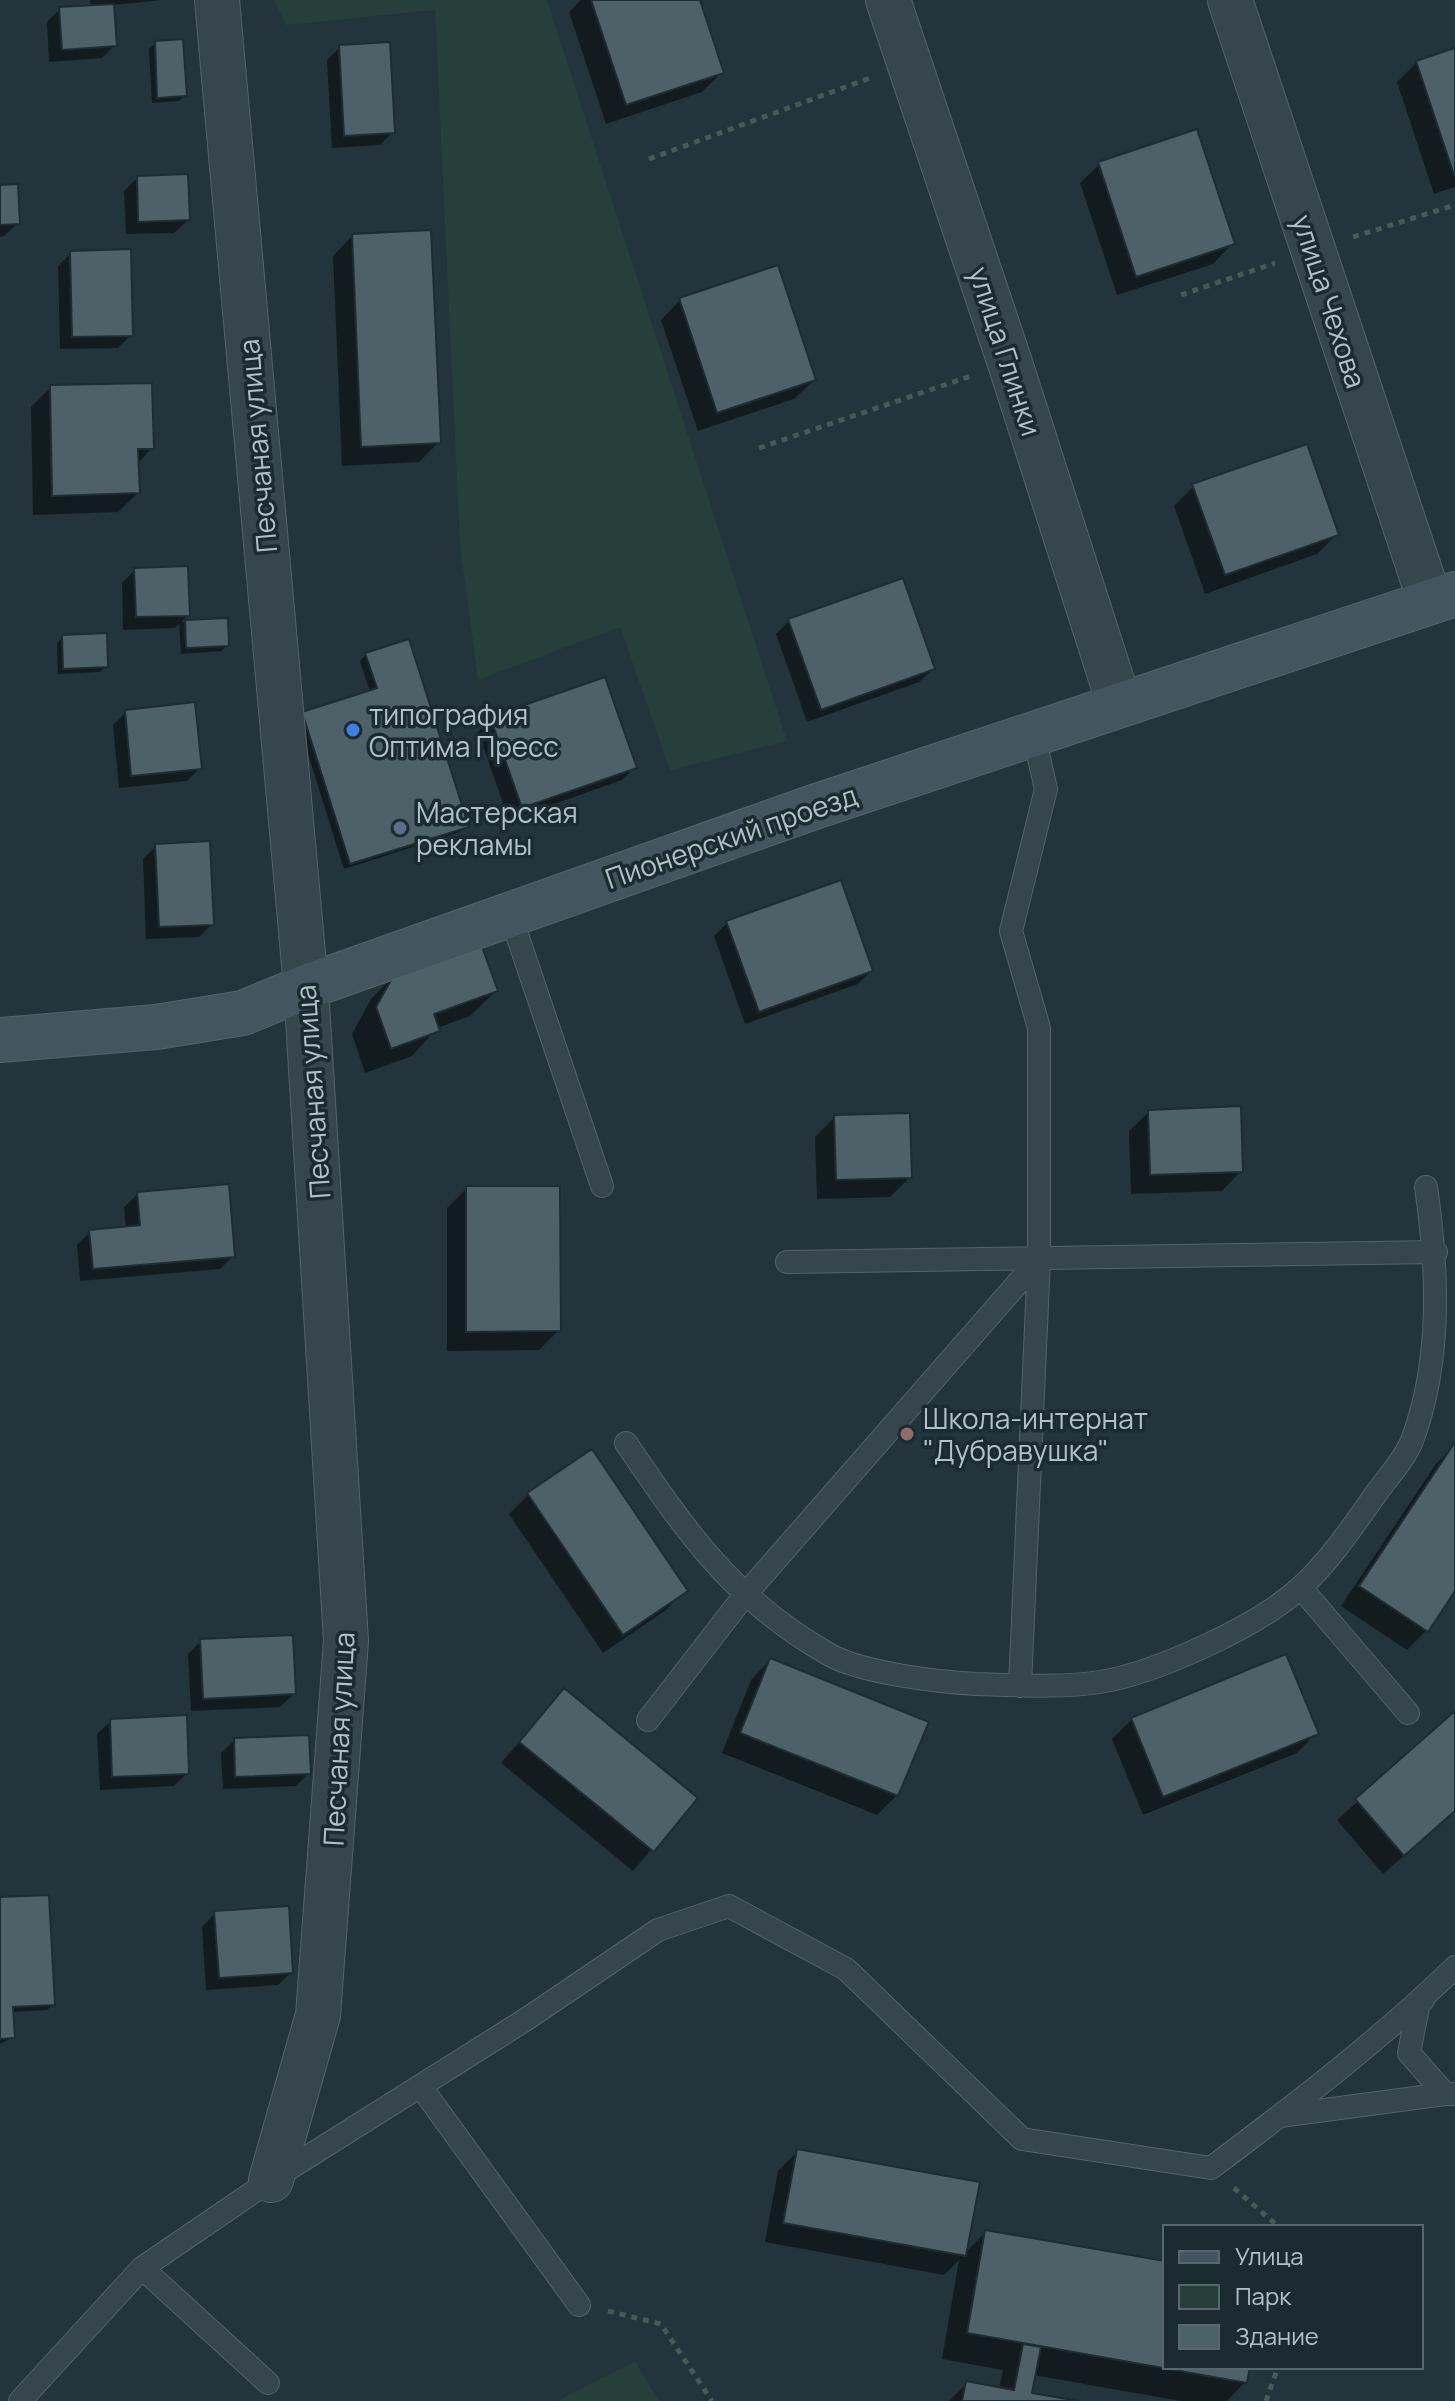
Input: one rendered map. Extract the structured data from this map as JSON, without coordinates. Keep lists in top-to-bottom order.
{
  "streets": {
    "street": [
      "улица Чехова",
      "улица Глинки",
      "Песчаная улица",
      "Пионерский проезд"
    ]
  },
  "crossings": [
    ["улица Чехова", "Пионерский проезд"],
    ["улица Глинки", "Пионерский проезд"],
    ["Песчаная улица", "Пионерский проезд"]
  ],
  "places": ["типография Оптима Пресс", "Мастерская рекламы", "Школа-интернат \"Дубравушка\""],
  "legend": ["Улица", "Парк", "Здание"]
}
